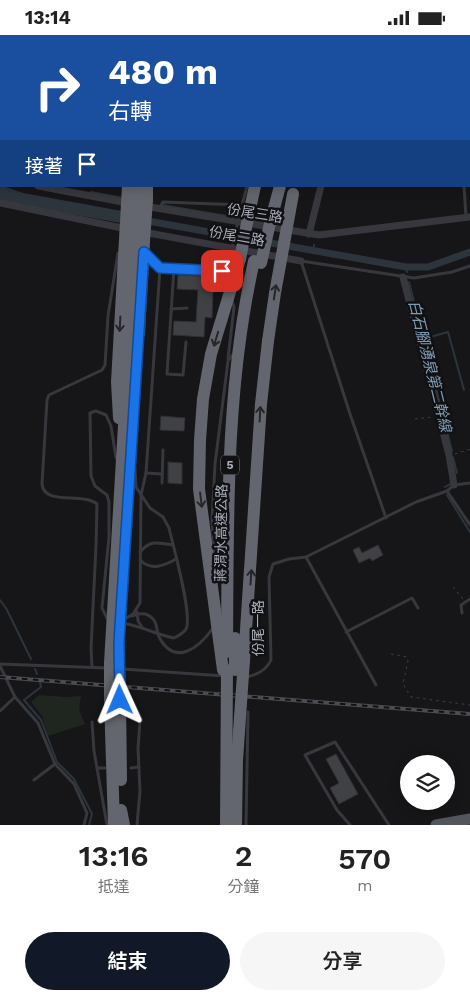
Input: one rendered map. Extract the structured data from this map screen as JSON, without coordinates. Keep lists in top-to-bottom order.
{
  "streets": {
    "highway": ["5", "蔣渭水高速公路"],
    "street": ["份尾三路", "份尾二路"],
    "lane": ["份尾一路"]
  },
  "crossings": [
    ["蔣渭水高速公路", "份尾一路"]
  ],
  "water": ["白石腳湧泉第二幹線"],
  "page": {
    "status": "13:14",
    "turn": ["480 m", "右轉"],
    "then": "接著",
    "eta": [
      "13:16",
      "抵達",
      "2",
      "分鐘",
      "570",
      "m"
    ],
    "buttons": ["結束", "分享"]
  }
}
